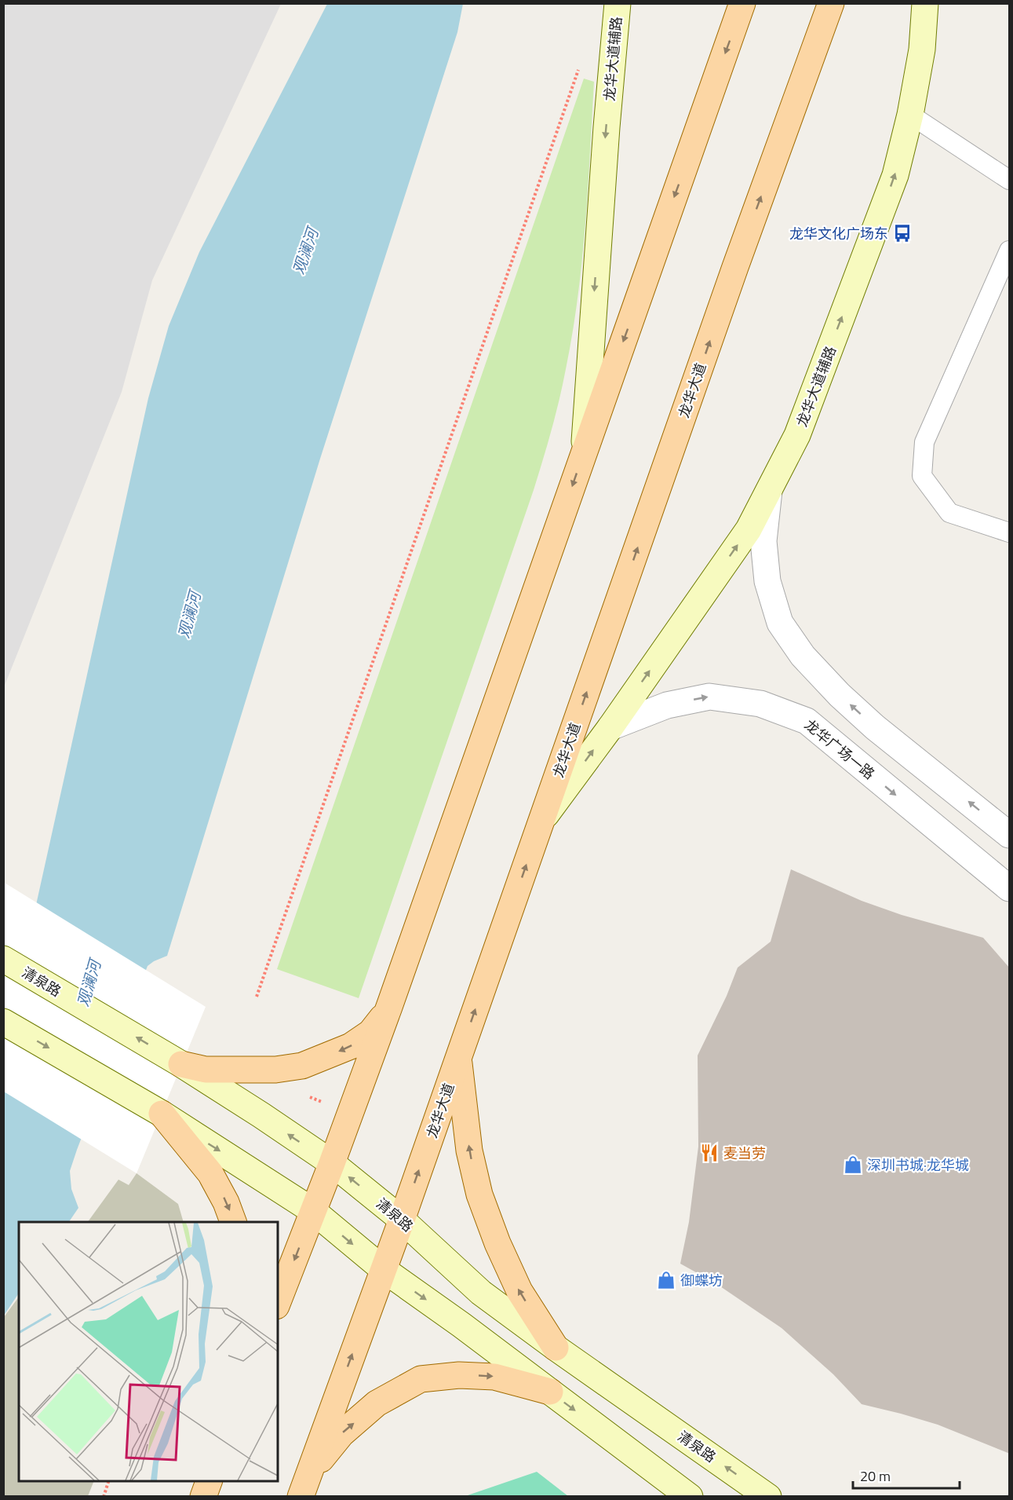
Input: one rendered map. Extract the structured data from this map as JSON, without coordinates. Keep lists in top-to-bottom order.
{
  "streets": {
    "main road": ["龙华大道辅路", "龙华大道", "清泉路"],
    "street": ["龙华广场一路"]
  },
  "crossings": [
    ["龙华大道辅路", "龙华大道"],
    ["龙华大道辅路", "龙华广场一路"],
    ["龙华大道", "清泉路"]
  ],
  "one_way": ["龙华广场一路"],
  "water": ["观澜河"],
  "places": {
    "bus stop": ["龙华文化广场东"],
    "restaurant": ["麦当劳"],
    "shop": ["深圳书城·龙华城", "御蝶坊"]
  },
  "scale_bar": "20 m"
}
